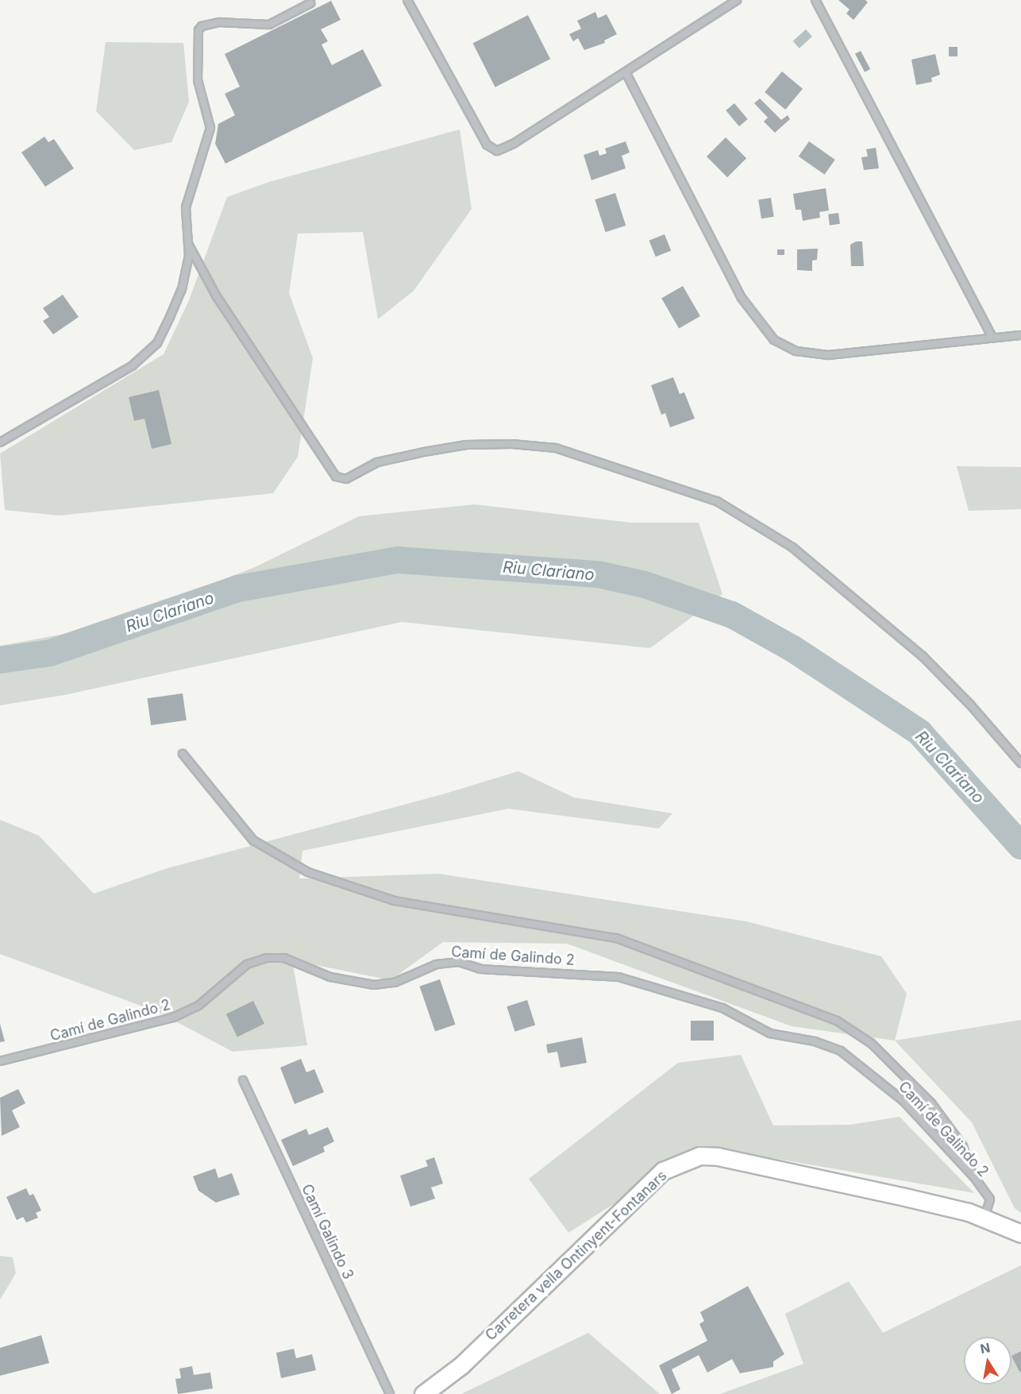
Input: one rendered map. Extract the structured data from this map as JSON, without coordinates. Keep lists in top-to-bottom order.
{
  "streets": {
    "street": ["Carretera vella Ontinyent-Fontanars"],
    "lane": ["Camí de Galindo 2", "Camí Galindo 3"]
  },
  "crossings": [
    ["Camí de Galindo 2", "Carretera vella Ontinyent-Fontanars"]
  ],
  "water": ["Riu Clariano"],
  "north": "top"
}
